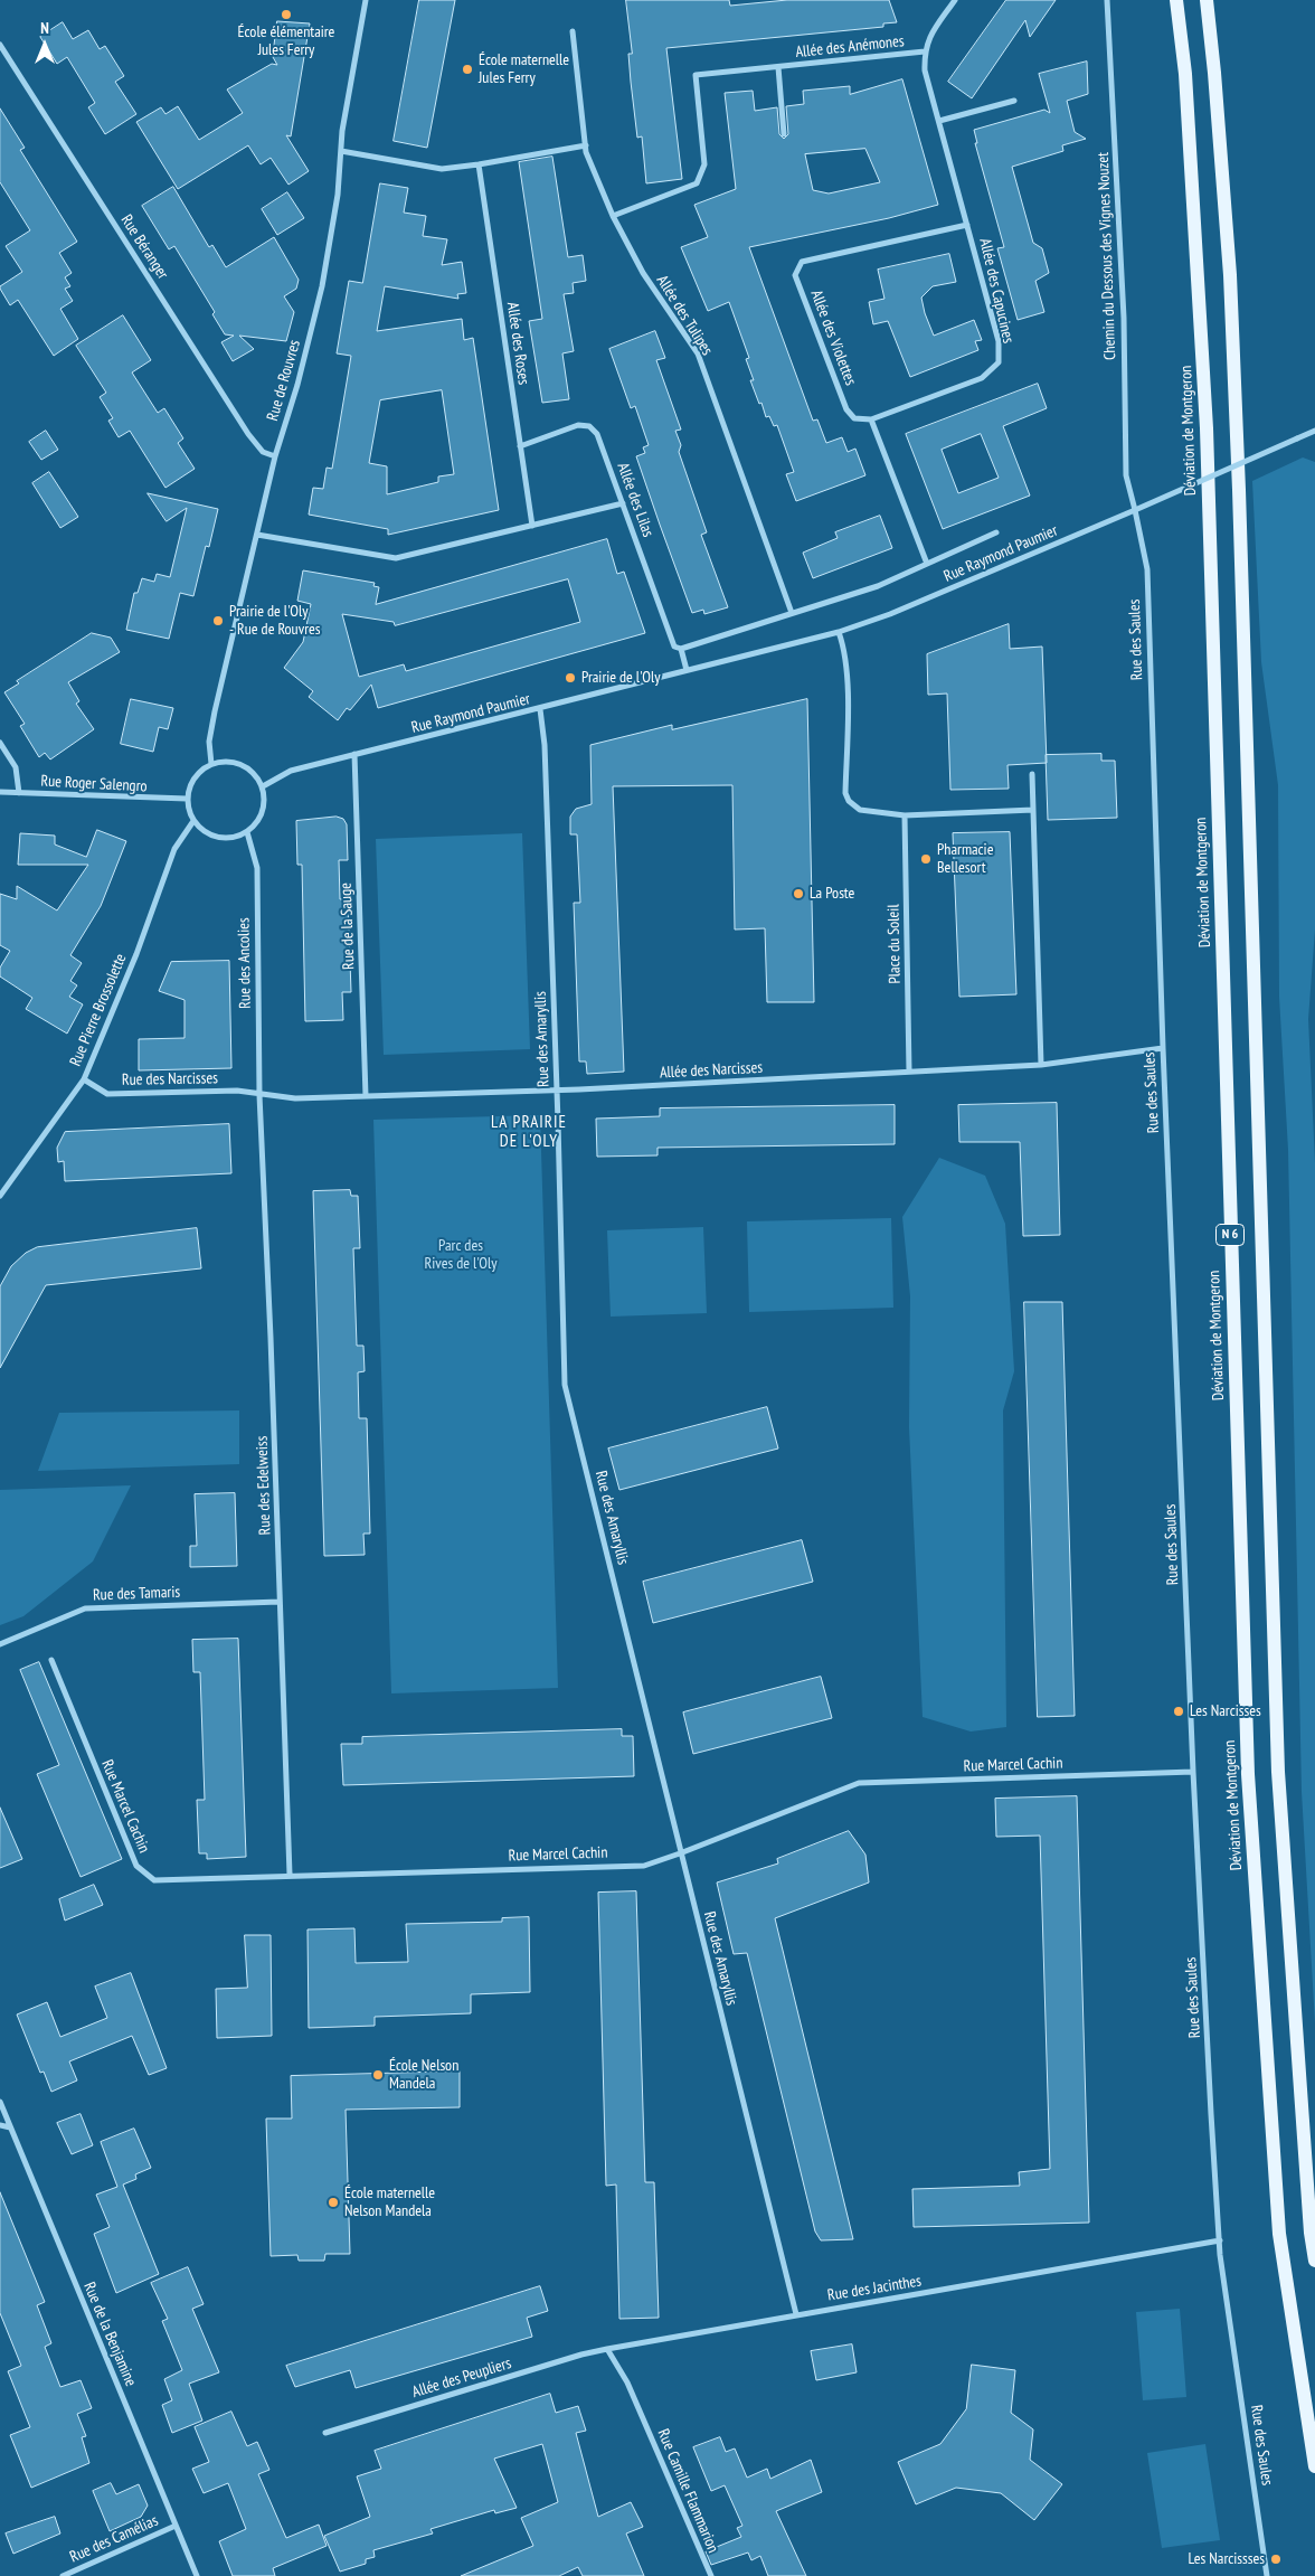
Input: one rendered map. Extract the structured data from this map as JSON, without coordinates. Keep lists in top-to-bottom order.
{
  "streets": {
    "main road": ["Déviation de Montgeron", "N 6"],
    "street": [
      "Allée des Anémones",
      "Rue Béranger",
      "Chemin du Dessous des Vignes Nouzet",
      "Allée des Capucines",
      "Allée des Tulipes",
      "Allée des Violettes",
      "Allée des Roses",
      "Rue de Rouvres",
      "Allée des Lilas",
      "Rue Raymond Paumier",
      "Rue des Saules",
      "Rue Roger Salengro",
      "Rue de la Sauge",
      "Place du Soleil",
      "Rue des Ancolies",
      "Rue Pierre Brossolette",
      "Rue des Amaryllis",
      "Allée des Narcisses",
      "Rue des Narcisses",
      "Rue des Edelweiss",
      "Rue des Tamaris",
      "Rue Marcel Cachin",
      "Rue des Jacinthes",
      "Rue de la Benjamine",
      "Allée des Peupliers",
      "Rue Camille Flammarion",
      "Rue des Camélias"
    ]
  },
  "crossings": [
    ["Allée des Anémones", "Allée des Capucines"],
    ["Allée des Anémones", "Allée des Tulipes"],
    ["Rue Béranger", "Rue de Rouvres"],
    ["Chemin du Dessous des Vignes Nouzet", "Rue Raymond Paumier"],
    ["Chemin du Dessous des Vignes Nouzet", "Rue des Saules"],
    ["Allée des Capucines", "Allée des Violettes"],
    ["Allée des Tulipes", "Rue Raymond Paumier"],
    ["Allée des Roses", "Allée des Lilas"],
    ["Rue de Rouvres", "Rue Raymond Paumier"],
    ["Rue de Rouvres", "Rue Roger Salengro"],
    ["Rue de Rouvres", "Rue des Ancolies"],
    ["Rue de Rouvres", "Rue Pierre Brossolette"],
    ["Allée des Lilas", "Rue Raymond Paumier"],
    ["Rue Raymond Paumier", "Rue des Saules"],
    ["Rue Raymond Paumier", "Rue Roger Salengro"],
    ["Rue Raymond Paumier", "Rue de la Sauge"],
    ["Rue Raymond Paumier", "Rue des Ancolies"],
    ["Rue Raymond Paumier", "Rue Pierre Brossolette"],
    ["Rue Raymond Paumier", "Rue des Amaryllis"],
    ["Rue des Saules", "Allée des Narcisses"],
    ["Rue des Saules", "Rue Marcel Cachin"],
    ["Rue des Saules", "Rue des Jacinthes"],
    ["Rue Roger Salengro", "Rue des Ancolies"],
    ["Rue Roger Salengro", "Rue Pierre Brossolette"],
    ["Rue de la Sauge", "Allée des Narcisses"],
    ["Place du Soleil", "Allée des Narcisses"],
    ["Rue des Ancolies", "Rue Pierre Brossolette"],
    ["Rue des Ancolies", "Allée des Narcisses"],
    ["Rue des Ancolies", "Rue des Narcisses"],
    ["Rue des Ancolies", "Rue des Edelweiss"],
    ["Rue Pierre Brossolette", "Rue des Narcisses"],
    ["Rue des Amaryllis", "Allée des Narcisses"],
    ["Rue des Amaryllis", "Rue Marcel Cachin"],
    ["Rue des Amaryllis", "Rue des Jacinthes"],
    ["Allée des Narcisses", "Rue des Narcisses"],
    ["Allée des Narcisses", "Rue des Edelweiss"],
    ["Rue des Narcisses", "Rue des Edelweiss"],
    ["Rue des Edelweiss", "Rue des Tamaris"],
    ["Rue des Edelweiss", "Rue Marcel Cachin"],
    ["Rue des Jacinthes", "Allée des Peupliers"],
    ["Rue des Jacinthes", "Rue Camille Flammarion"],
    ["Rue de la Benjamine", "Rue des Camélias"],
    ["Allée des Peupliers", "Rue Camille Flammarion"]
  ],
  "districts": ["LA PRAIRIE DE L'OLY"],
  "parks": ["Parc des Rives de l'Oly"],
  "places": [
    "École élémentaire Jules Ferry",
    "École maternelle Jules Ferry",
    "Prairie de l'Oly - Rue de Rouvres",
    "Prairie de l'Oly",
    "Pharmacie Bellesort",
    "La Poste",
    "Les Narcisses",
    "École Nelson Mandela",
    "École maternelle Nelson Mandela",
    "Les Narcissses"
  ],
  "north": "top"
}
